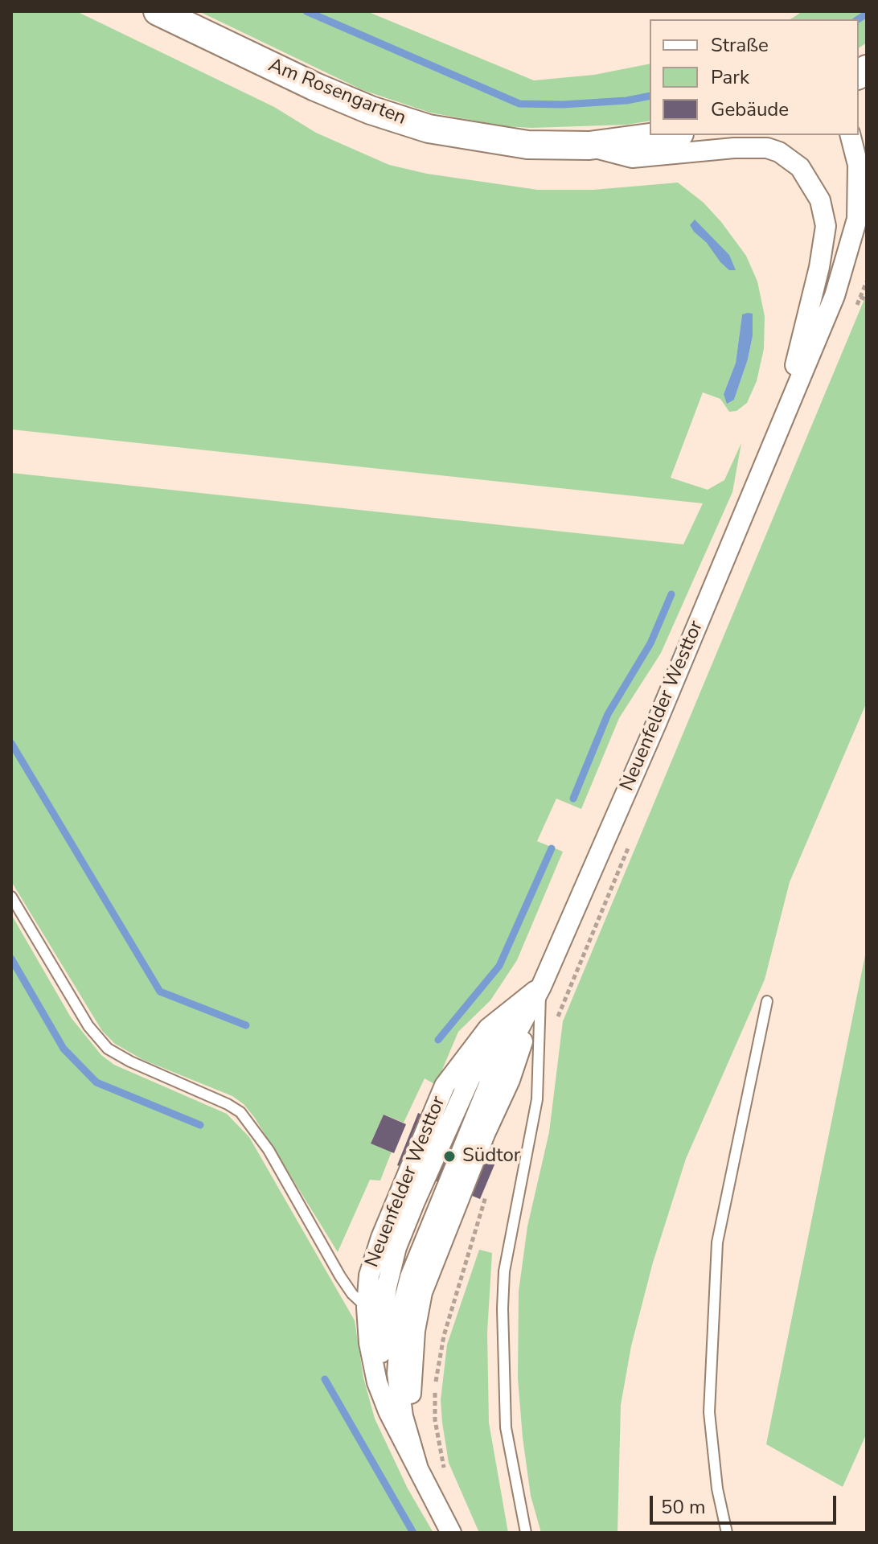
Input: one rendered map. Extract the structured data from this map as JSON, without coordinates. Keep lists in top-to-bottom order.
{
  "streets": {
    "main road": ["Am Rosengarten"],
    "street": ["Neuenfelder Westtor"]
  },
  "crossings": [
    ["Am Rosengarten", "Neuenfelder Westtor"]
  ],
  "places": ["Südtor"],
  "legend": ["Straße", "Park", "Gebäude"],
  "scale_bar": "50 m"
}
